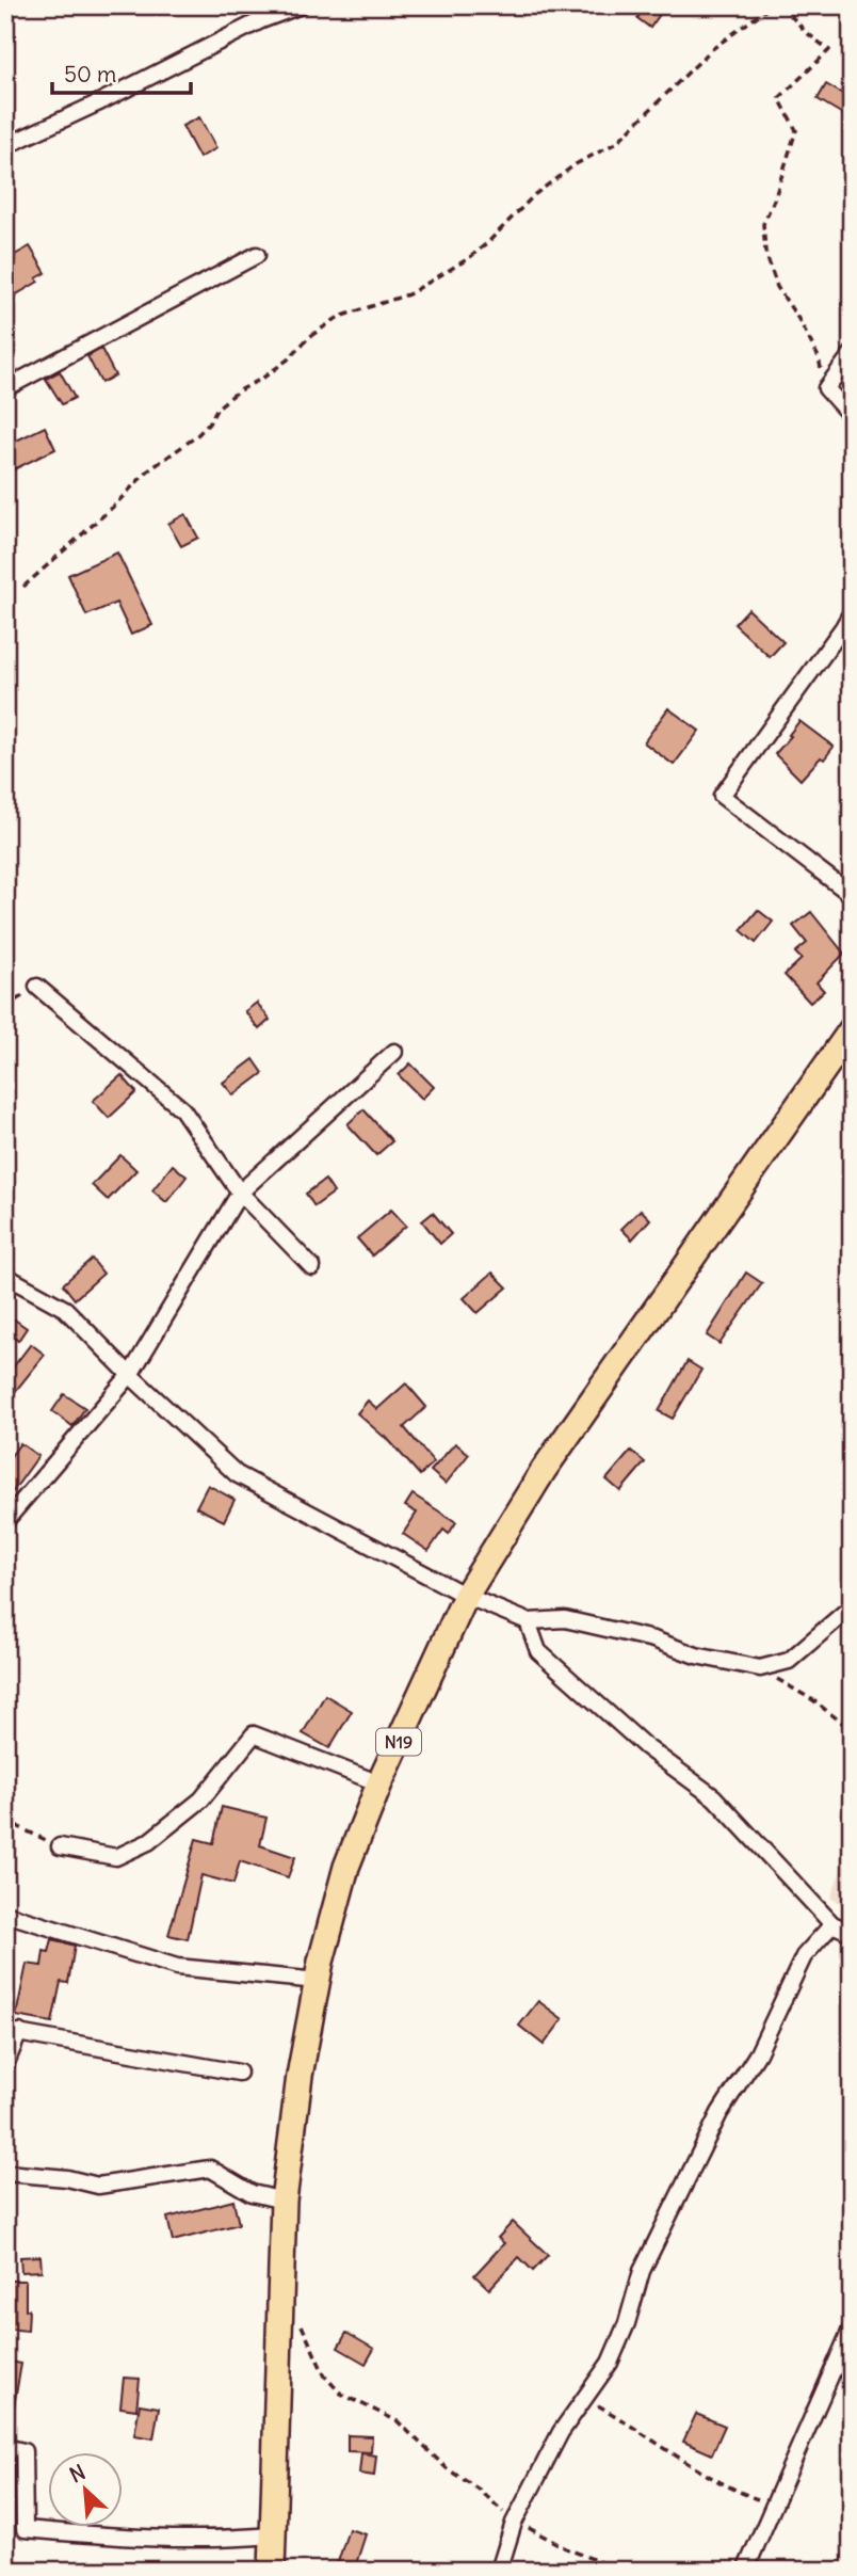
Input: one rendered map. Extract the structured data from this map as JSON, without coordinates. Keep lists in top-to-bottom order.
{
  "streets": {
    "main road": ["N19"]
  },
  "scale_bar": "50 m",
  "north": "top left"
}
